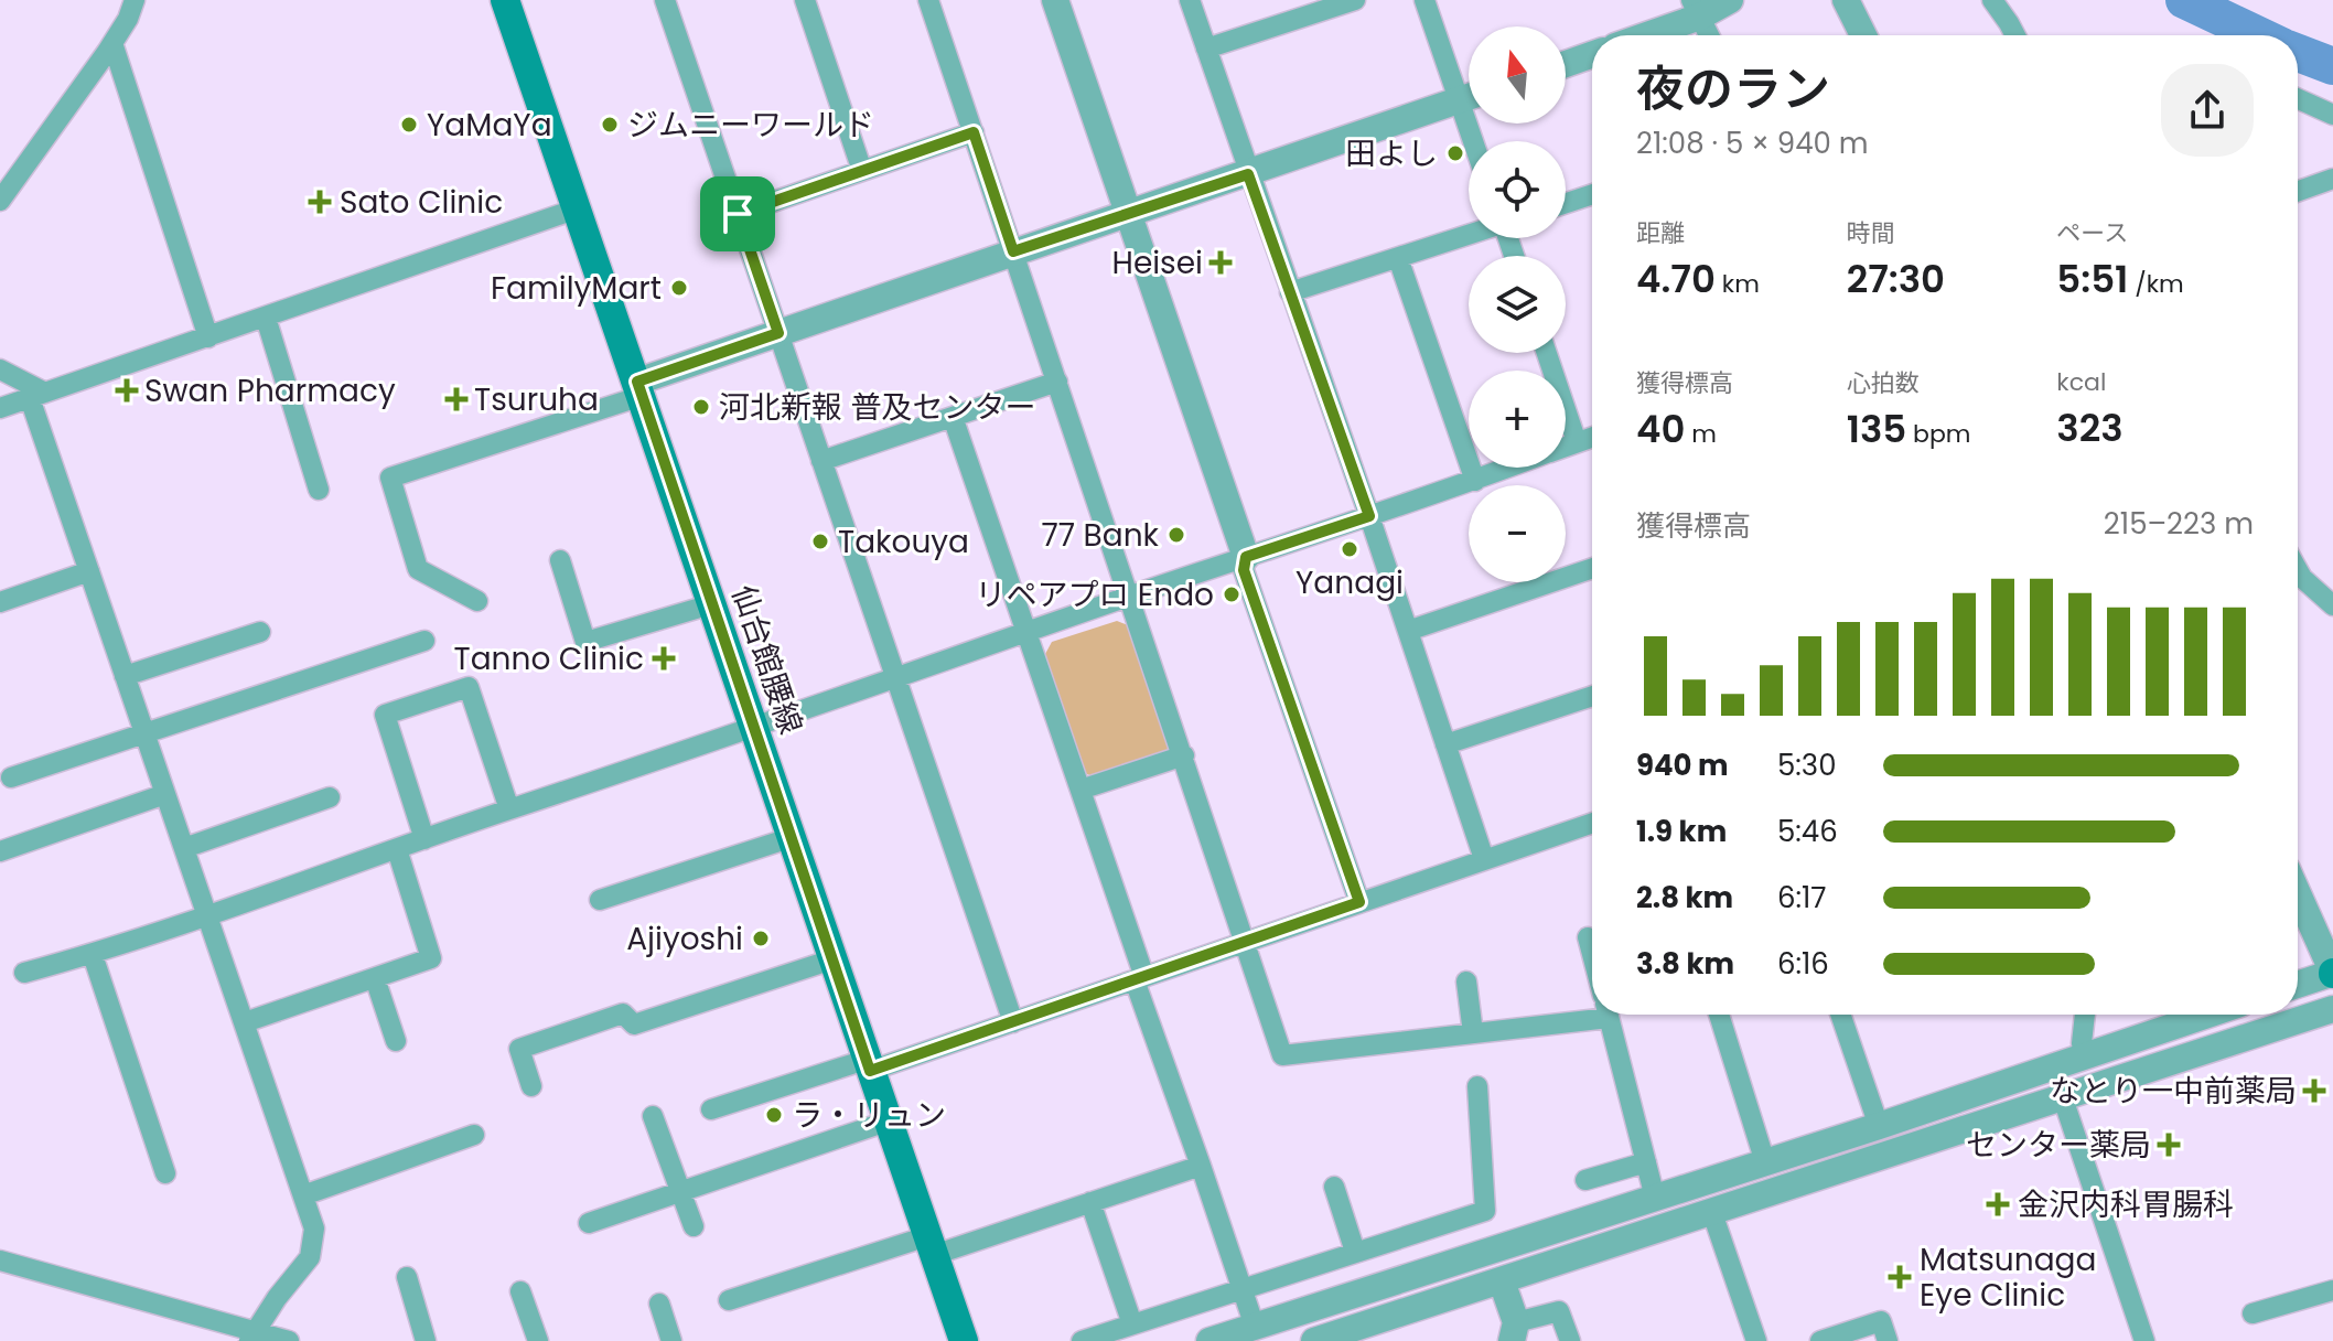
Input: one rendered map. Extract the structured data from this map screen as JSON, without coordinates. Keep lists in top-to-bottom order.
{
  "streets": {
    "main road": ["仙台館腰線"]
  },
  "places": {
    "other": [
      "YaMaYa",
      "ジムニーワールド",
      "田よし",
      "FamilyMart",
      "河北新報 普及センター",
      "77 Bank",
      "Takouya",
      "Yanagi",
      "リペアプロ Endo",
      "Ajiyoshi",
      "ラ・リュン"
    ],
    "health": [
      "Sato Clinic",
      "Heisei",
      "Swan Pharmacy",
      "Tsuruha",
      "Tanno Clinic",
      "なとり一中前薬局",
      "センター薬局",
      "金沢内科胃腸科",
      "Matsunaga Eye Clinic"
    ]
  },
  "north": "top",
  "page": {
    "map_buttons": ["+", "−"],
    "heading": ["夜のラン", "21:08 · 5 × 940 m"],
    "stats": [
      ["距離", "4.70 km"],
      ["時間", "27:30"],
      ["ペース", "5:51 /km"],
      ["獲得標高", "40 m"],
      ["心拍数", "135 bpm"],
      ["kcal", "323"]
    ],
    "chart": ["獲得標高", "215–223 m"],
    "list": [
      {
        "name": "940 m",
        "note": "5:30"
      },
      {
        "name": "1.9 km",
        "note": "5:46"
      },
      {
        "name": "2.8 km",
        "note": "6:17"
      },
      {
        "name": "3.8 km",
        "note": "6:16"
      }
    ]
  }
}
